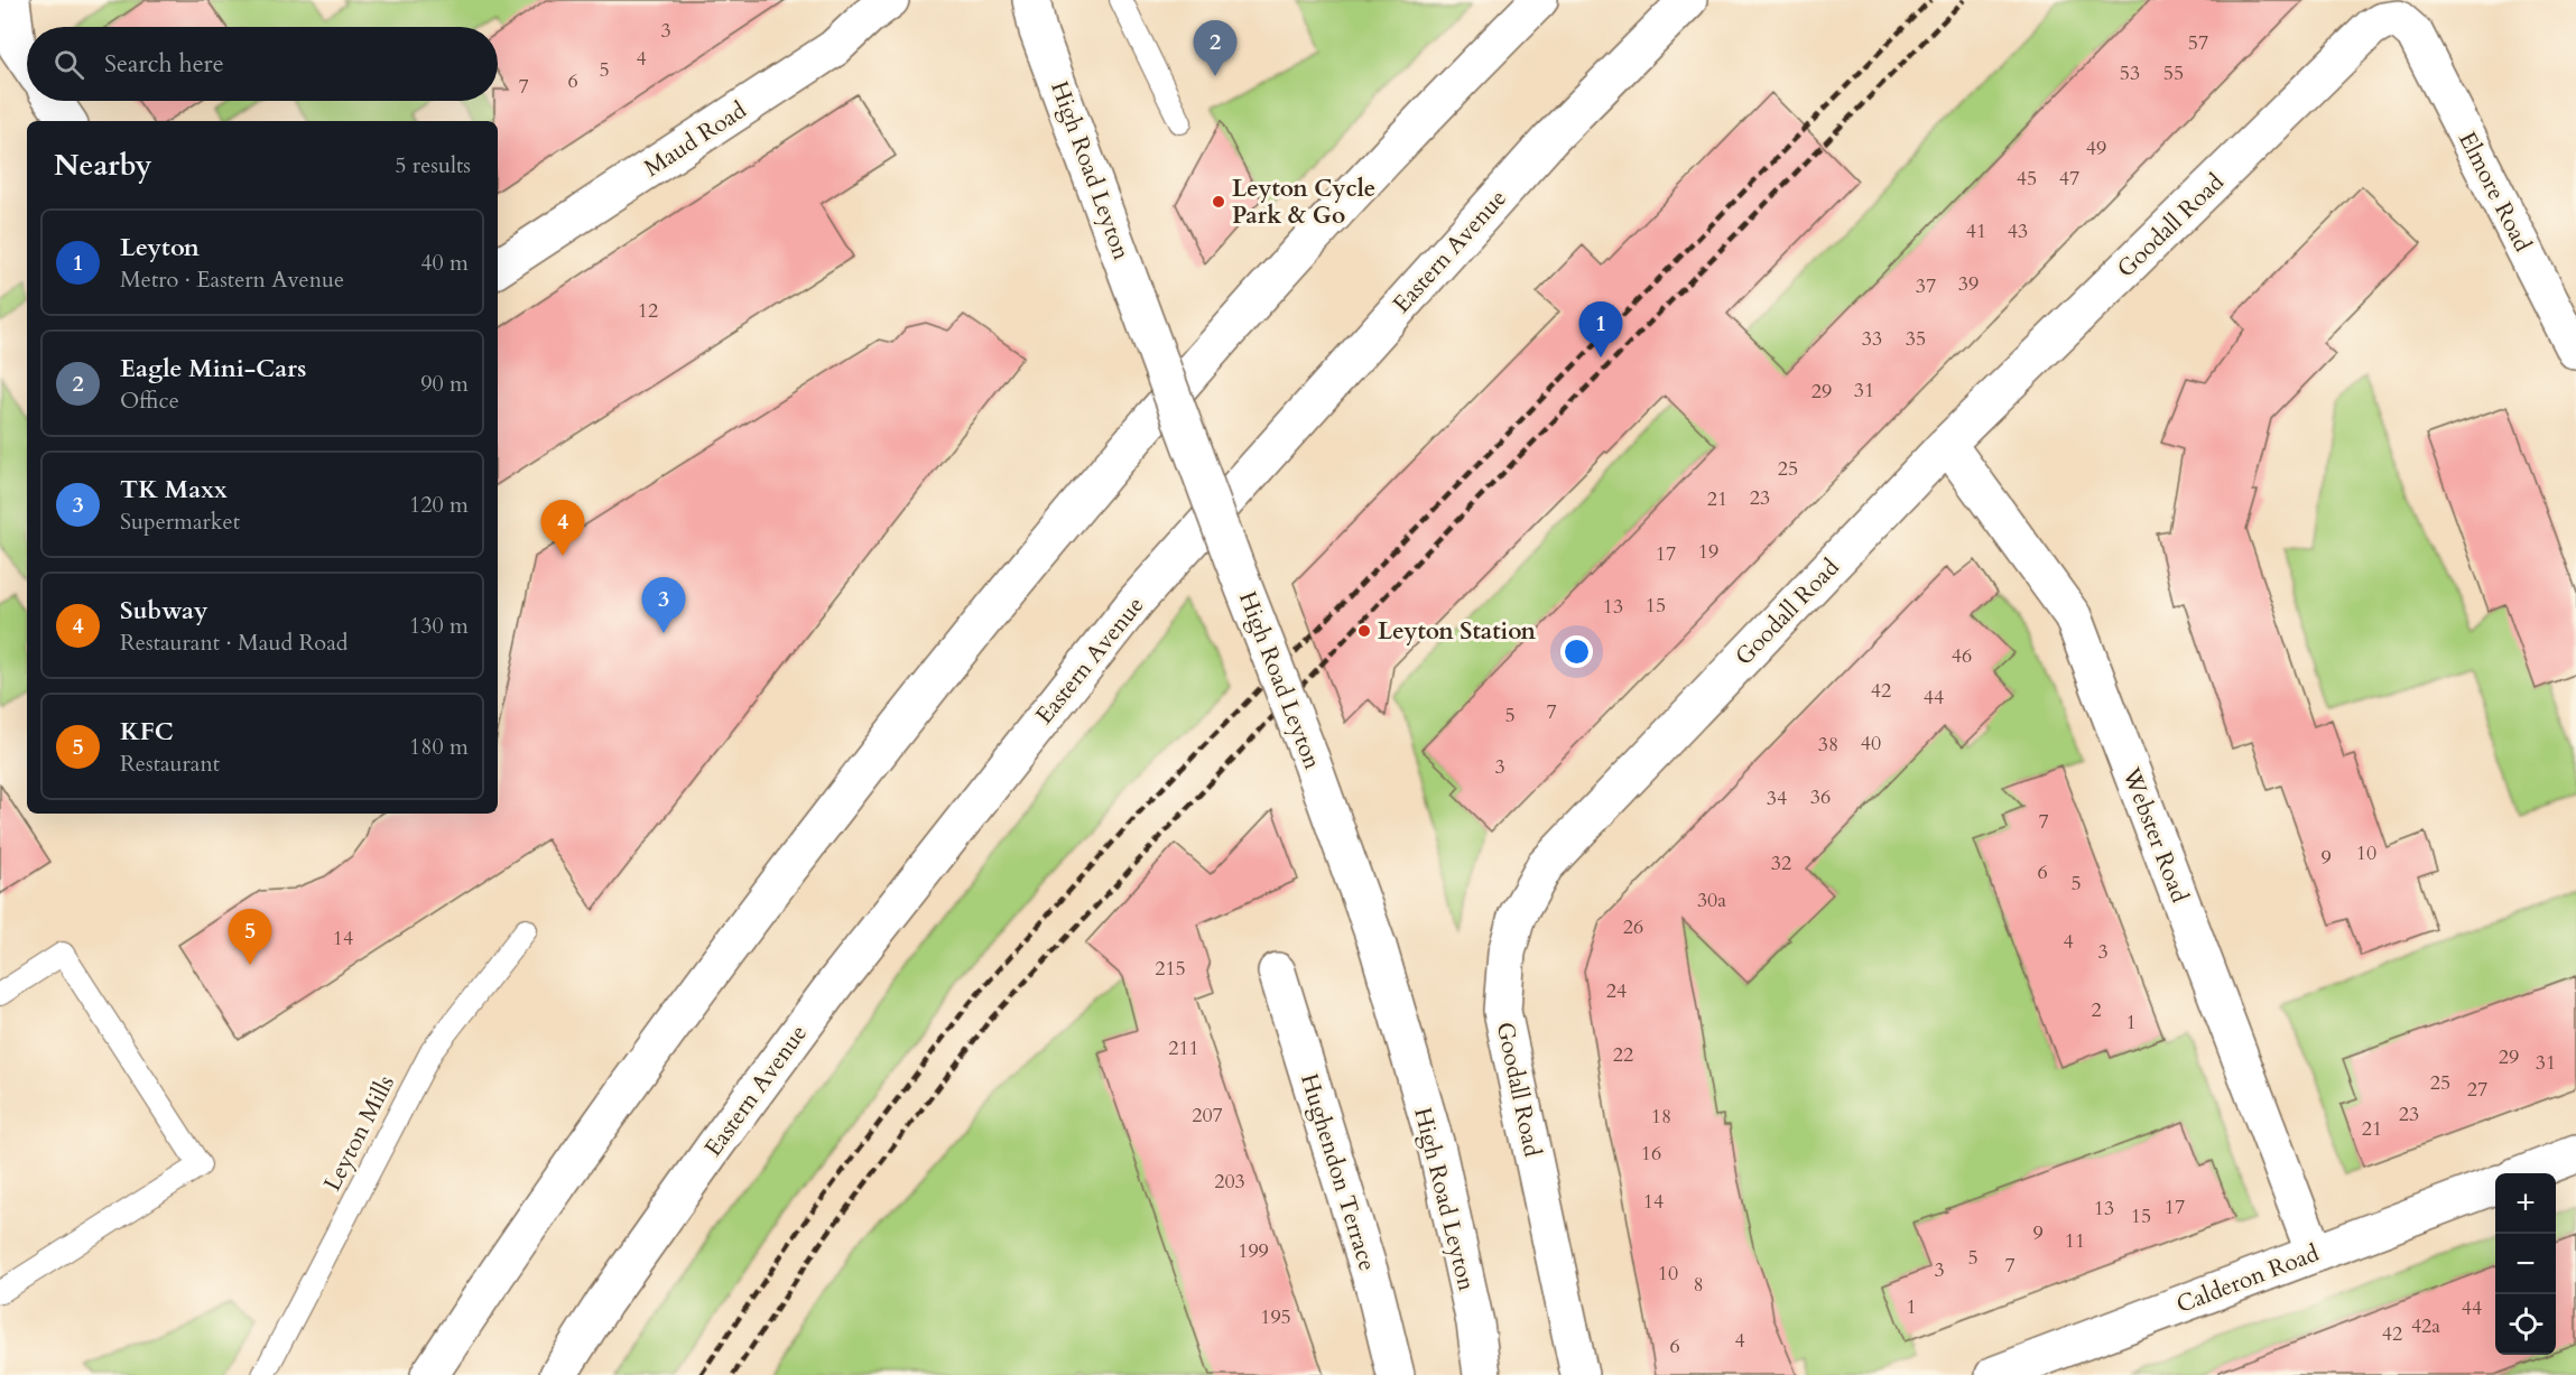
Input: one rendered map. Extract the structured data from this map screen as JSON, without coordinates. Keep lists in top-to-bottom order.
{
  "streets": {
    "main road": [
      "Maud Road",
      "High Road Leyton",
      "Elmore Road",
      "Goodall Road",
      "Eastern Avenue",
      "Webster Road",
      "Hughendon Terrace",
      "Calderon Road"
    ],
    "lane": ["Leyton Mills"]
  },
  "crossings": [
    ["Elmore Road", "Goodall Road"],
    ["Goodall Road", "Webster Road"],
    ["Webster Road", "Calderon Road"]
  ],
  "places": ["Leyton Cycle Park & Go", "Leyton Station"],
  "house_numbers": [
    "3",
    "57",
    "4",
    "5",
    "53",
    "55",
    "6",
    "7",
    "49",
    "45",
    "47",
    "41",
    "43",
    "39",
    "37",
    "12",
    "33",
    "35",
    "31",
    "29",
    "25",
    "23",
    "21",
    "19",
    "17",
    "15",
    "13",
    "46",
    "42",
    "44",
    "7",
    "5",
    "40",
    "38",
    "3",
    "36",
    "34",
    "7",
    "10",
    "9",
    "32",
    "6",
    "5",
    "30a",
    "26",
    "14",
    "4",
    "3",
    "215",
    "24",
    "2",
    "1",
    "211",
    "22",
    "29",
    "31",
    "25",
    "27",
    "23",
    "207",
    "18",
    "21",
    "16",
    "203",
    "14",
    "17",
    "13",
    "15",
    "9",
    "11",
    "199",
    "5",
    "7",
    "3",
    "10",
    "8",
    "1",
    "44",
    "195",
    "42a",
    "42",
    "4",
    "6"
  ],
  "page": {
    "pins": [
      "2",
      "1",
      "4",
      "3",
      "5"
    ],
    "search": "Search here",
    "heading": ["Nearby", "5 results"],
    "list": [
      {
        "mark": "1",
        "name": "Leyton",
        "note": "Metro · Eastern Avenue",
        "value": "40 m"
      },
      {
        "mark": "2",
        "name": "Eagle Mini-Cars",
        "note": "Office",
        "value": "90 m"
      },
      {
        "mark": "3",
        "name": "TK Maxx",
        "note": "Supermarket",
        "value": "120 m"
      },
      {
        "mark": "4",
        "name": "Subway",
        "note": "Restaurant · Maud Road",
        "value": "130 m"
      },
      {
        "mark": "5",
        "name": "KFC",
        "note": "Restaurant",
        "value": "180 m"
      }
    ],
    "map_buttons": ["+", "−"]
  }
}
